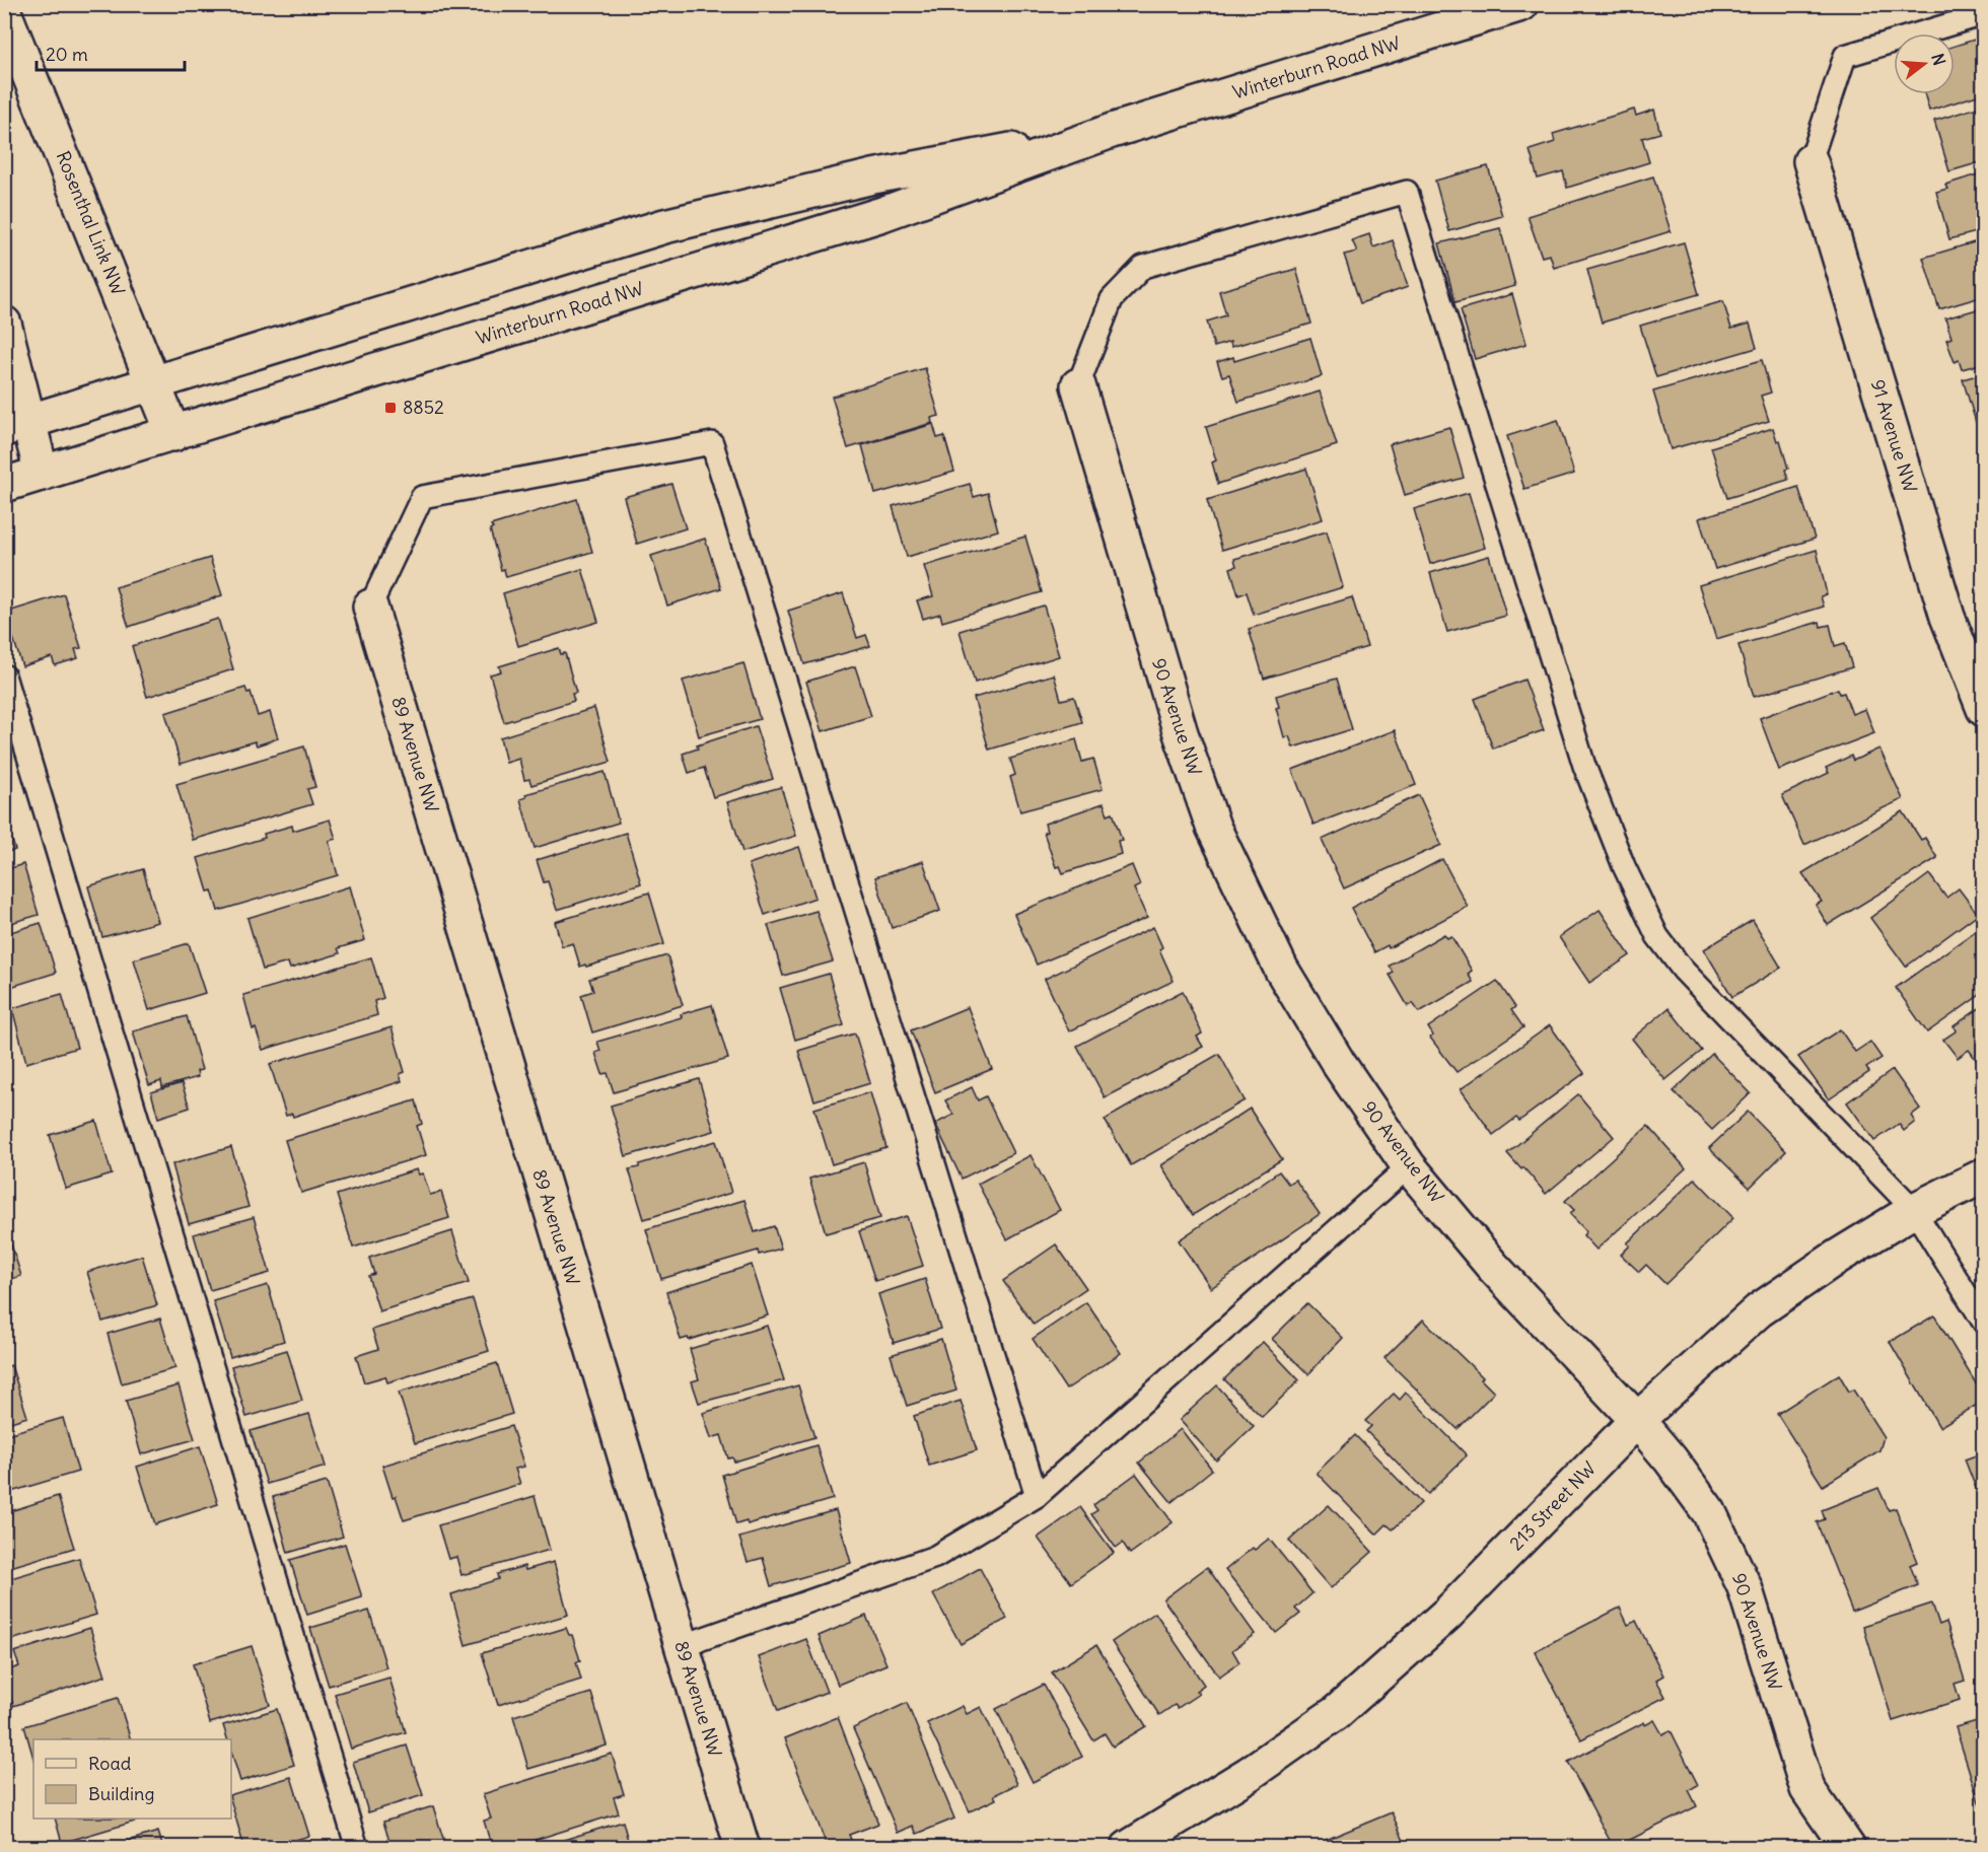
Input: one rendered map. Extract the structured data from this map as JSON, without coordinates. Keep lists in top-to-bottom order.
{
  "streets": {
    "street": [
      "Winterburn Road NW",
      "Rosenthal Link NW",
      "91 Avenue NW",
      "90 Avenue NW",
      "89 Avenue NW",
      "213 Street NW"
    ]
  },
  "crossings": [
    ["Winterburn Road NW", "Rosenthal Link NW"],
    ["90 Avenue NW", "213 Street NW"]
  ],
  "places": {
    "transit": ["8852"]
  },
  "legend": ["Road", "Building"],
  "scale_bar": "20 m",
  "north": "right"
}
